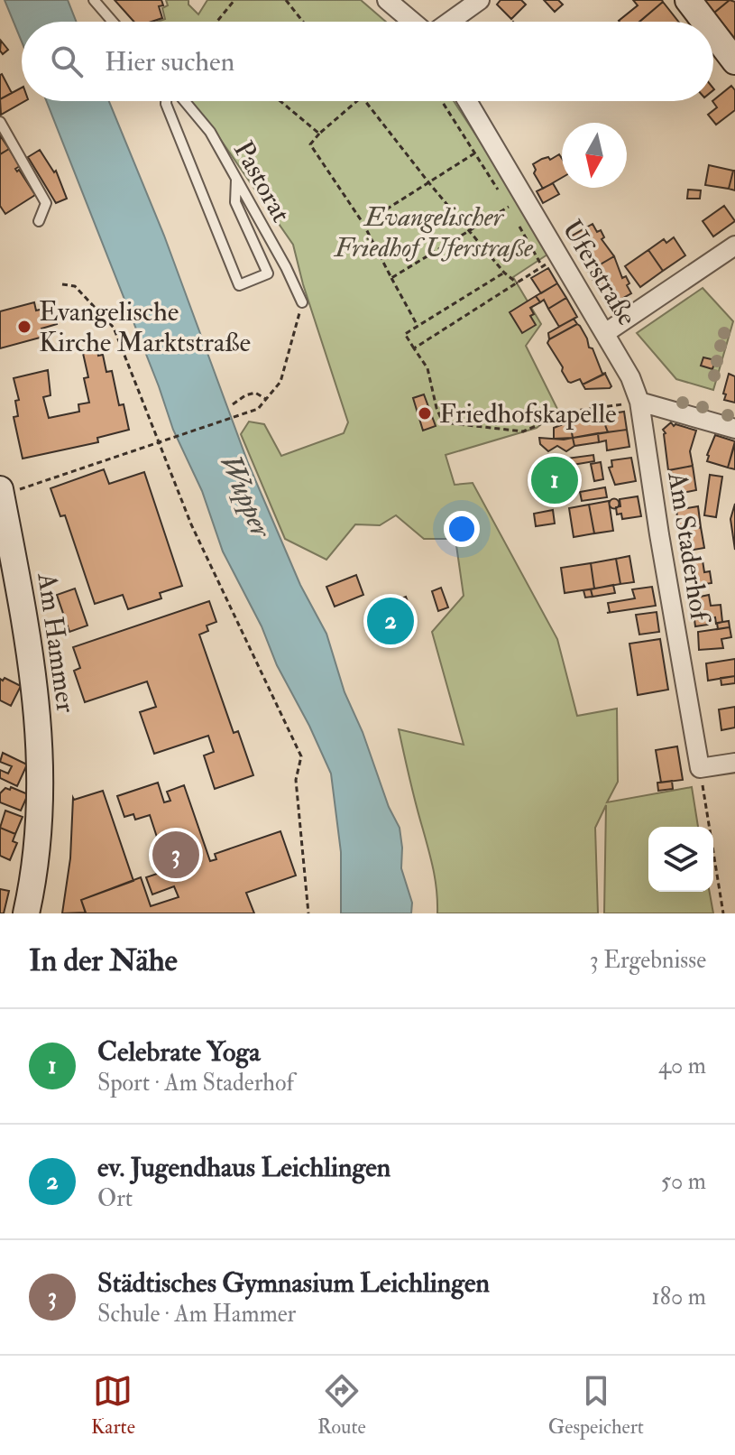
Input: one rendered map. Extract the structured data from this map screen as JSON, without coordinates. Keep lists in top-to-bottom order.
{
  "streets": {
    "main road": ["Am Hammer"],
    "street": ["Uferstraße", "Am Staderhof"],
    "lane": ["Pastorat"]
  },
  "crossings": [
    ["Uferstraße", "Am Staderhof"]
  ],
  "water": ["Wupper"],
  "parks": ["Evangelischer Friedhof Uferstraße"],
  "places": ["Evangelische Kirche Marktstraße", "Friedhofskapelle"],
  "north": "bottom",
  "page": {
    "search": "Hier suchen",
    "pins": ["1", "2", "3"],
    "heading": ["In der Nähe", "3 Ergebnisse"],
    "list": [
      {
        "mark": "1",
        "name": "Celebrate Yoga",
        "note": "Sport · Am Staderhof",
        "value": "40 m"
      },
      {
        "mark": "2",
        "name": "ev. Jugendhaus Leichlingen",
        "note": "Ort",
        "value": "50 m"
      },
      {
        "mark": "3",
        "name": "Städtisches Gymnasium Leichlingen",
        "note": "Schule · Am Hammer",
        "value": "180 m"
      }
    ],
    "nav": ["Karte", "Route", "Gespeichert"]
  }
}
